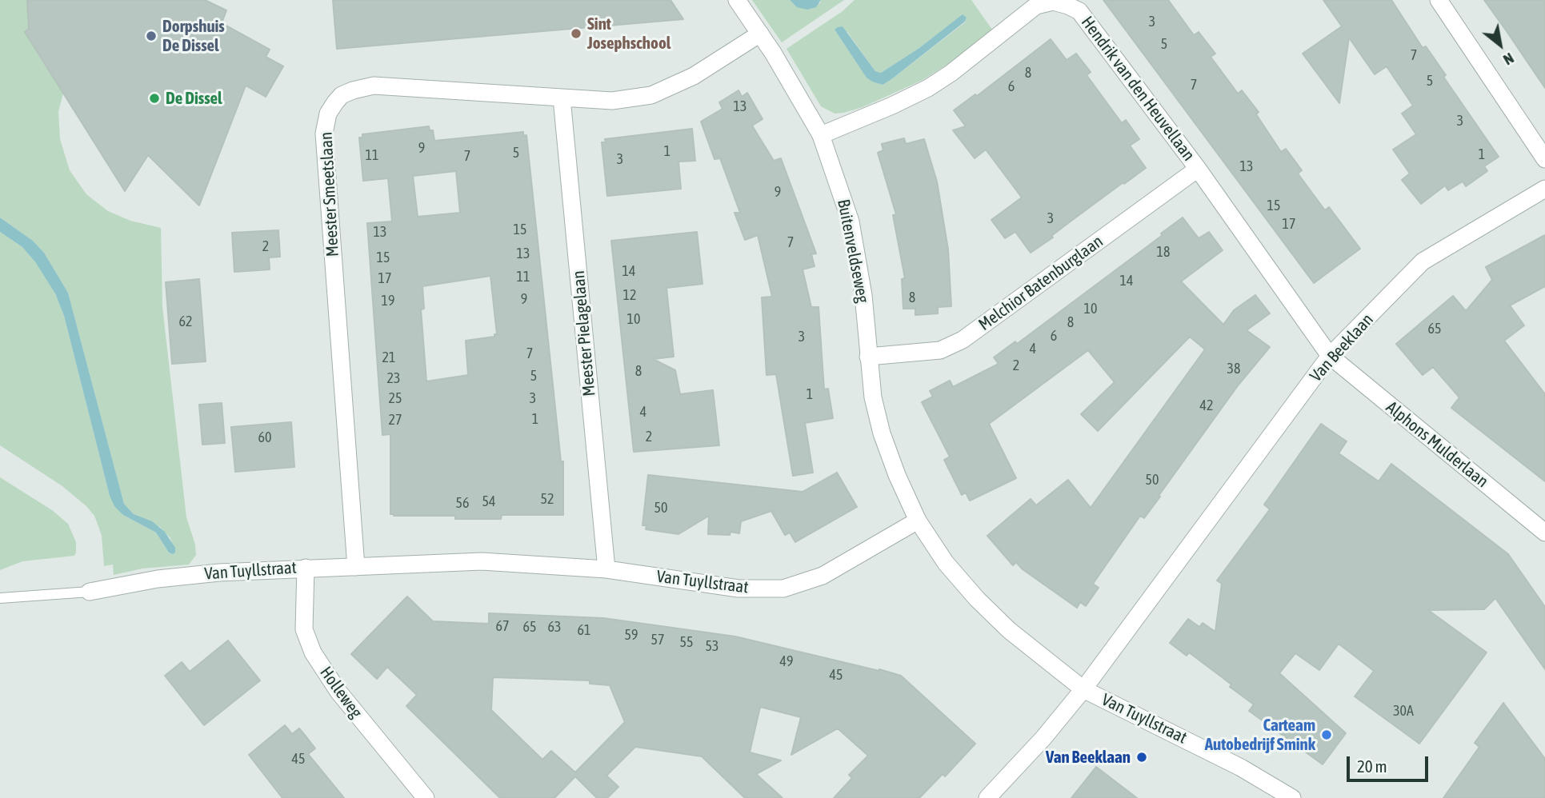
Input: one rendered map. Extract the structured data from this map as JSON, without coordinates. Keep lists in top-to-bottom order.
{
  "streets": {
    "street": [
      "Hendrik van den Heuvellaan",
      "Meester Smeetslaan",
      "Buitenveldseweg",
      "Melchior Batenburglaan",
      "Meester Pielagelaan",
      "Van Beeklaan",
      "Alphons Mulderlaan",
      "Van Tuyllstraat",
      "Holleweg"
    ]
  },
  "crossings": [
    ["Hendrik van den Heuvellaan", "Buitenveldseweg"],
    ["Hendrik van den Heuvellaan", "Melchior Batenburglaan"],
    ["Hendrik van den Heuvellaan", "Van Beeklaan"],
    ["Hendrik van den Heuvellaan", "Alphons Mulderlaan"],
    ["Meester Smeetslaan", "Buitenveldseweg"],
    ["Meester Smeetslaan", "Meester Pielagelaan"],
    ["Meester Smeetslaan", "Van Tuyllstraat"],
    ["Buitenveldseweg", "Melchior Batenburglaan"],
    ["Buitenveldseweg", "Van Tuyllstraat"],
    ["Meester Pielagelaan", "Van Tuyllstraat"],
    ["Van Beeklaan", "Alphons Mulderlaan"],
    ["Van Beeklaan", "Van Tuyllstraat"],
    ["Van Tuyllstraat", "Holleweg"]
  ],
  "places": [
    "Sint Josephschool",
    "Dorpshuis De Dissel",
    "De Dissel",
    "Carteam Autobedrijf Smink",
    "Van Beeklaan"
  ],
  "house_numbers": [
    "3",
    "5",
    "7",
    "8",
    "5",
    "7",
    "6",
    "13",
    "3",
    "9",
    "1",
    "5",
    "1",
    "11",
    "7",
    "3",
    "13",
    "9",
    "15",
    "3",
    "17",
    "15",
    "13",
    "7",
    "2",
    "18",
    "13",
    "15",
    "14",
    "11",
    "17",
    "14",
    "12",
    "8",
    "9",
    "19",
    "10",
    "10",
    "62",
    "8",
    "65",
    "6",
    "3",
    "4",
    "7",
    "21",
    "2",
    "38",
    "8",
    "5",
    "23",
    "1",
    "25",
    "3",
    "42",
    "4",
    "1",
    "27",
    "2",
    "60",
    "50",
    "52",
    "54",
    "56",
    "50",
    "67",
    "65",
    "63",
    "61",
    "59",
    "57",
    "55",
    "53",
    "49",
    "45",
    "30A",
    "45"
  ],
  "scale_bar": "20 m",
  "north": "bottom right"
}
